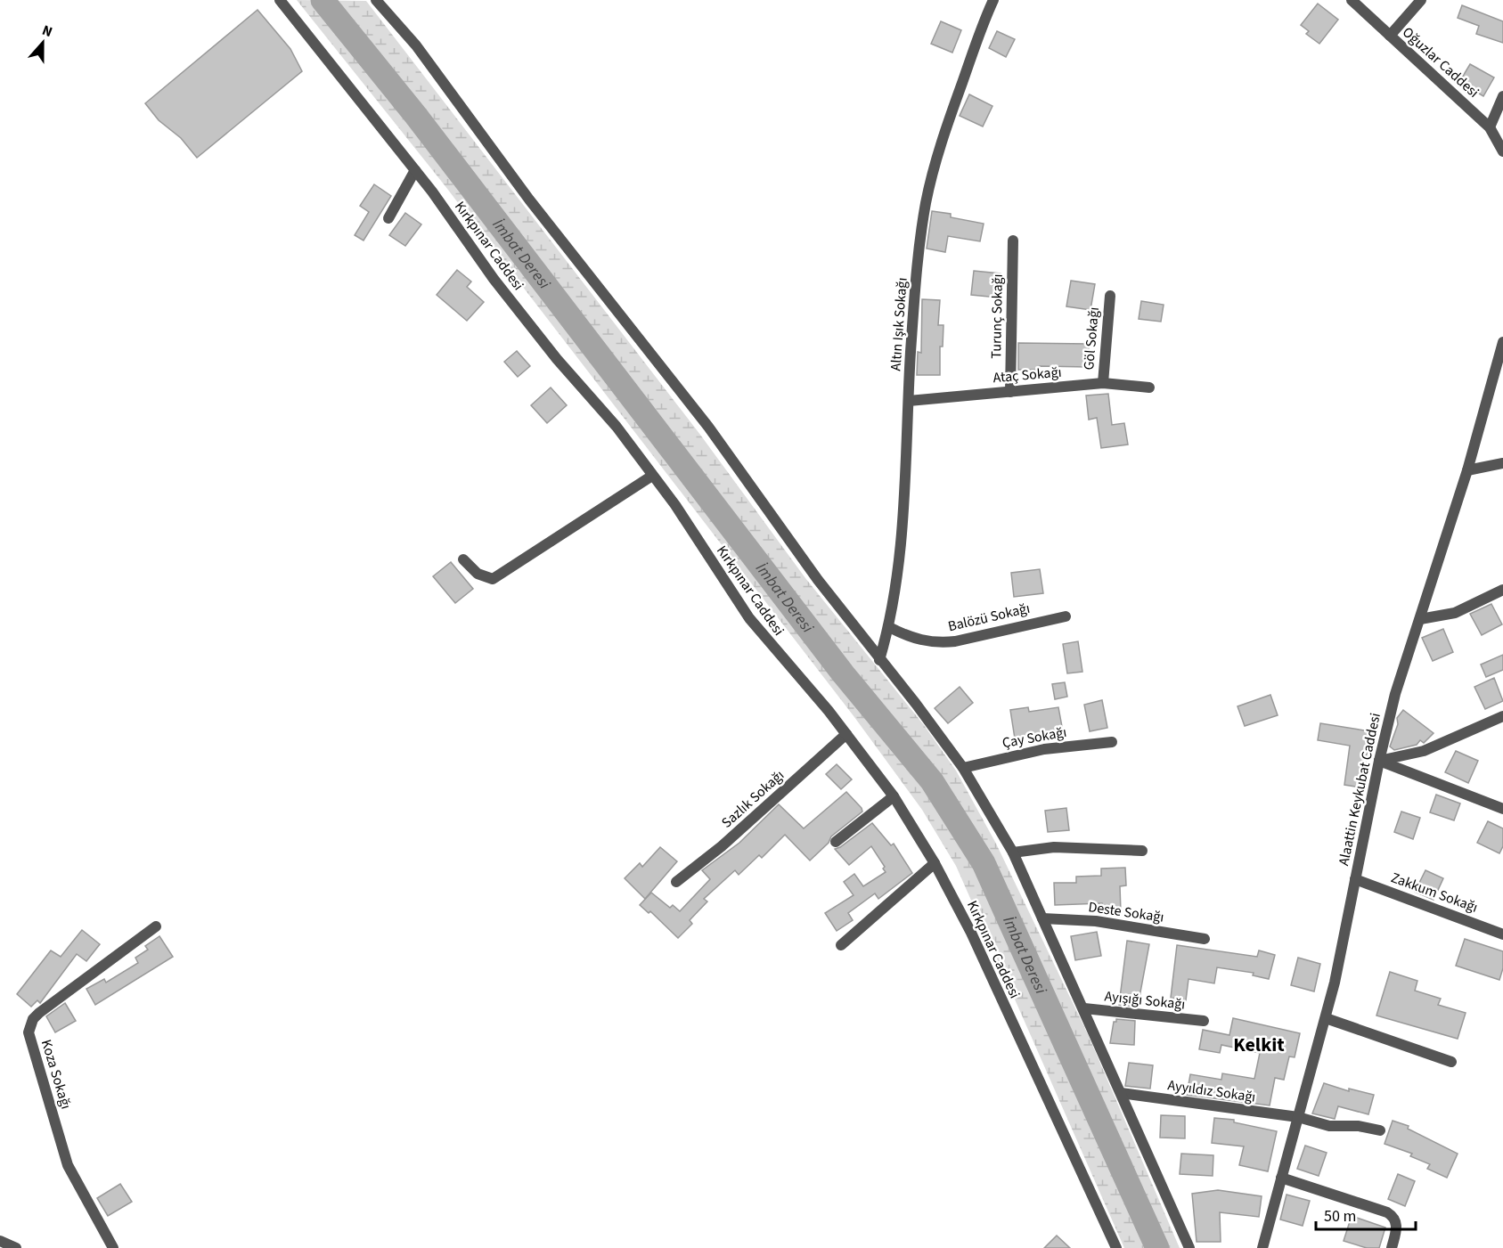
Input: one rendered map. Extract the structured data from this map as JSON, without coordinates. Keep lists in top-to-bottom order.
{
  "streets": {
    "street": [
      "Oğuzlar Caddesi",
      "Kırkpınar Caddesi",
      "Turunç Sokağı",
      "Altın Işık Sokağı",
      "Göl Sokağı",
      "Ataç Sokağı",
      "Balözü Sokağı",
      "Çay Sokağı",
      "Alaattin Keykubat Caddesi",
      "Sazlık Sokağı",
      "Zakkum Sokağı",
      "Deste Sokağı",
      "Ayışığı Sokağı",
      "Koza Sokağı",
      "Ayyıldız Sokağı"
    ]
  },
  "crossings": [
    ["Kırkpınar Caddesi", "Sazlık Sokağı"],
    ["Turunç Sokağı", "Ataç Sokağı"],
    ["Altın Işık Sokağı", "Ataç Sokağı"],
    ["Altın Işık Sokağı", "Balözü Sokağı"],
    ["Göl Sokağı", "Ataç Sokağı"],
    ["Alaattin Keykubat Caddesi", "Zakkum Sokağı"],
    ["Alaattin Keykubat Caddesi", "Ayyıldız Sokağı"]
  ],
  "districts": ["Kelkit"],
  "water": ["İmbat Deresi"],
  "scale_bar": "50 m",
  "north": "top"
}
